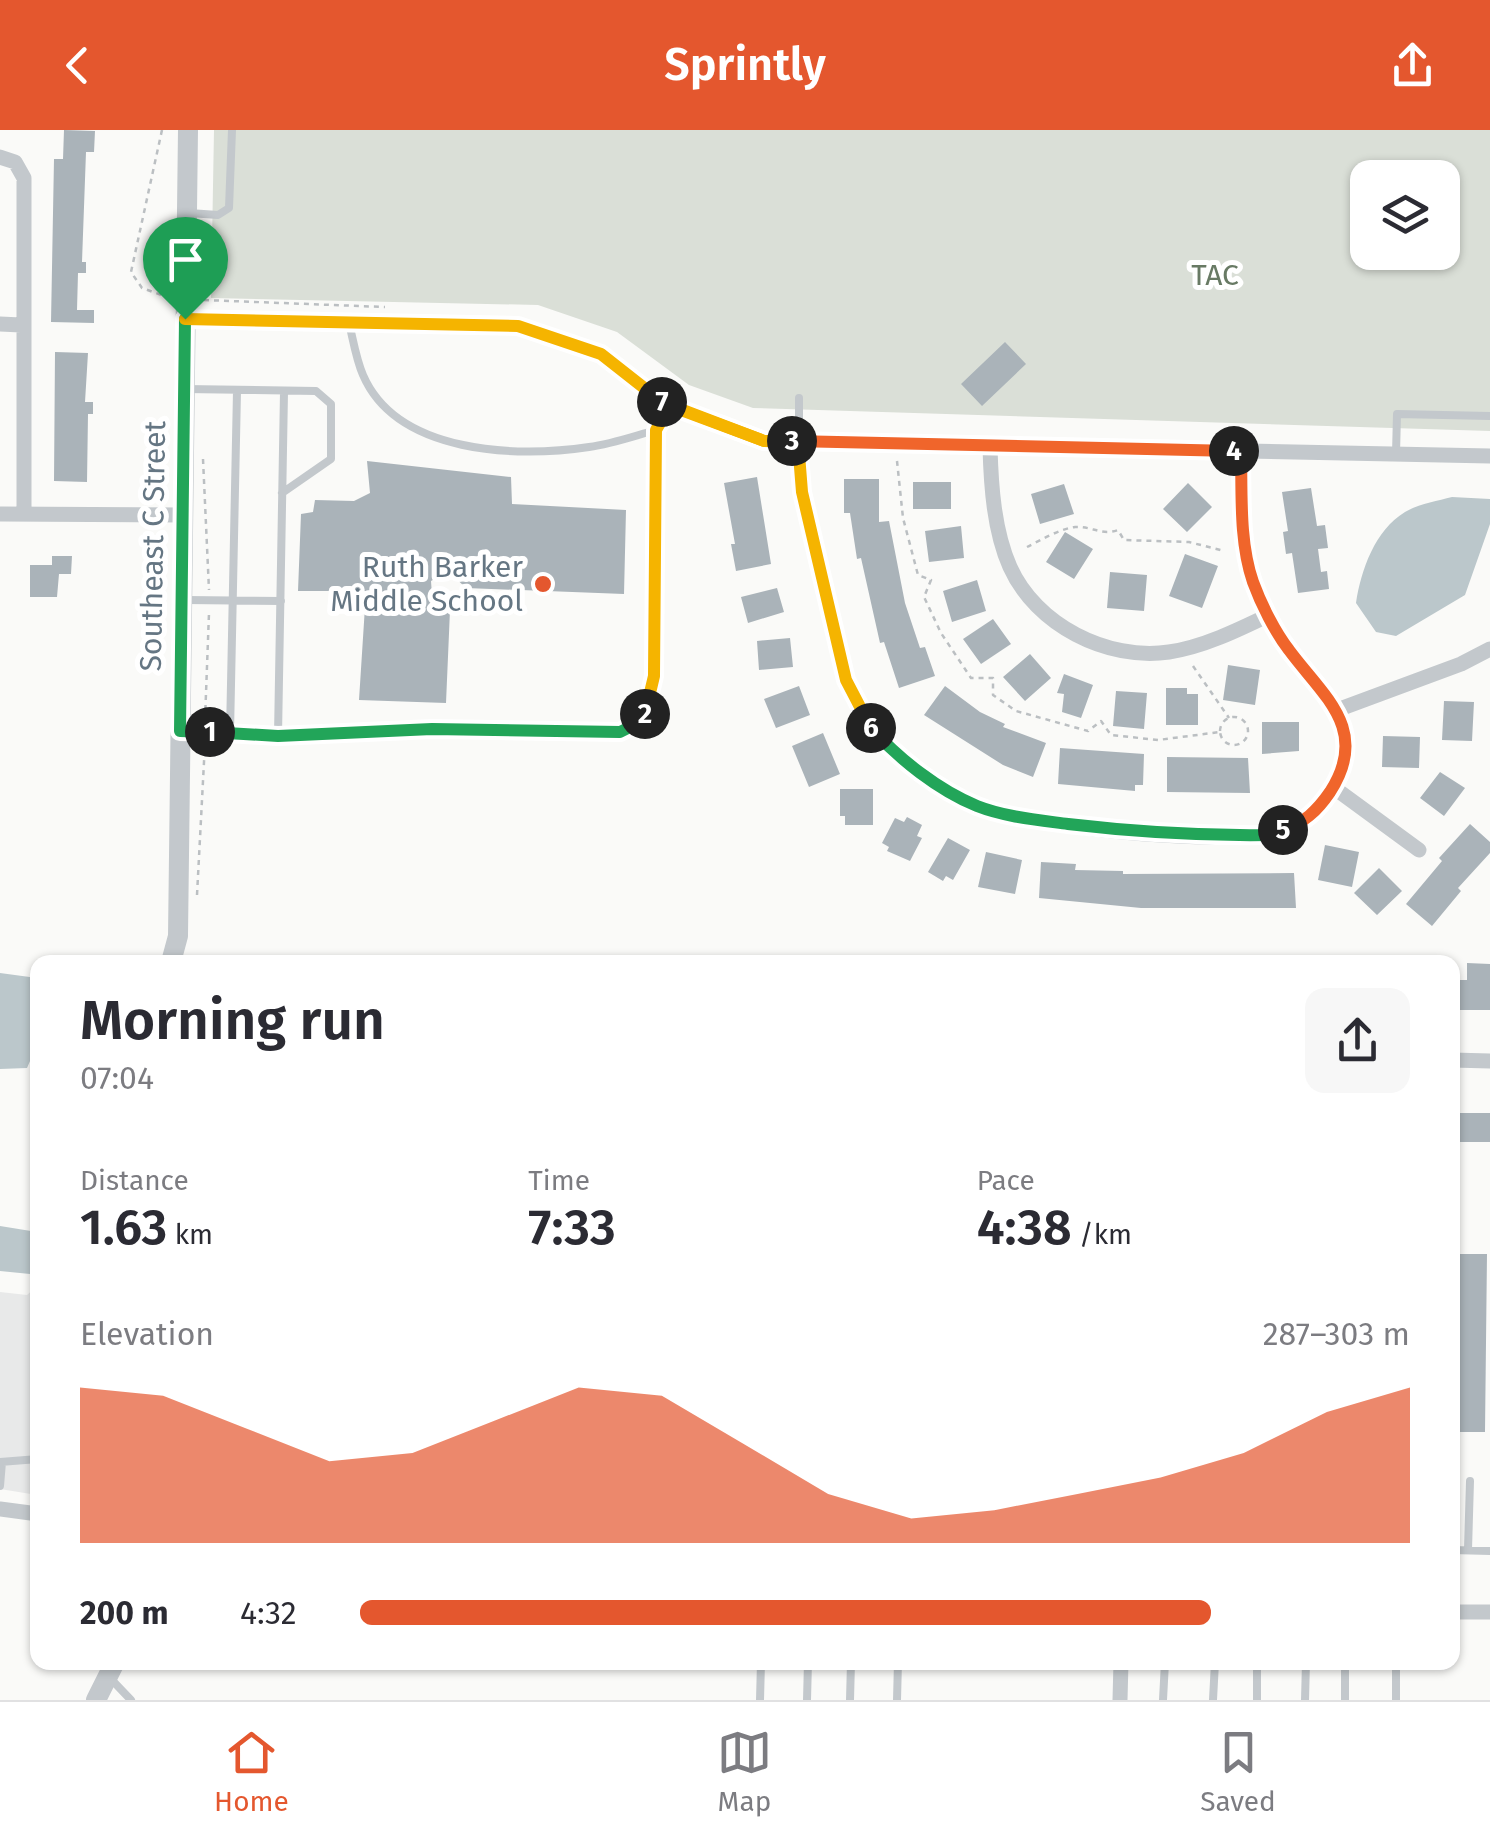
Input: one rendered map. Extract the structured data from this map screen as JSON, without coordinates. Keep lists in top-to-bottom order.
{
  "streets": {
    "street": ["Southeast C Street"]
  },
  "parks": ["TAC"],
  "places": ["Ruth Barker Middle School"],
  "page": {
    "header": "Sprintly",
    "pins": [
      "7",
      "3",
      "4",
      "2",
      "6",
      "1",
      "5"
    ],
    "heading": ["Morning run", "07:04"],
    "stats": [
      ["Distance", "1.63 km"],
      ["Time", "7:33"],
      ["Pace", "4:38 /km"]
    ],
    "chart": ["Elevation", "287–303 m"],
    "list": [
      {
        "name": "200 m",
        "note": "4:32"
      }
    ],
    "tabs": ["Home", "Map", "Saved"]
  }
}
